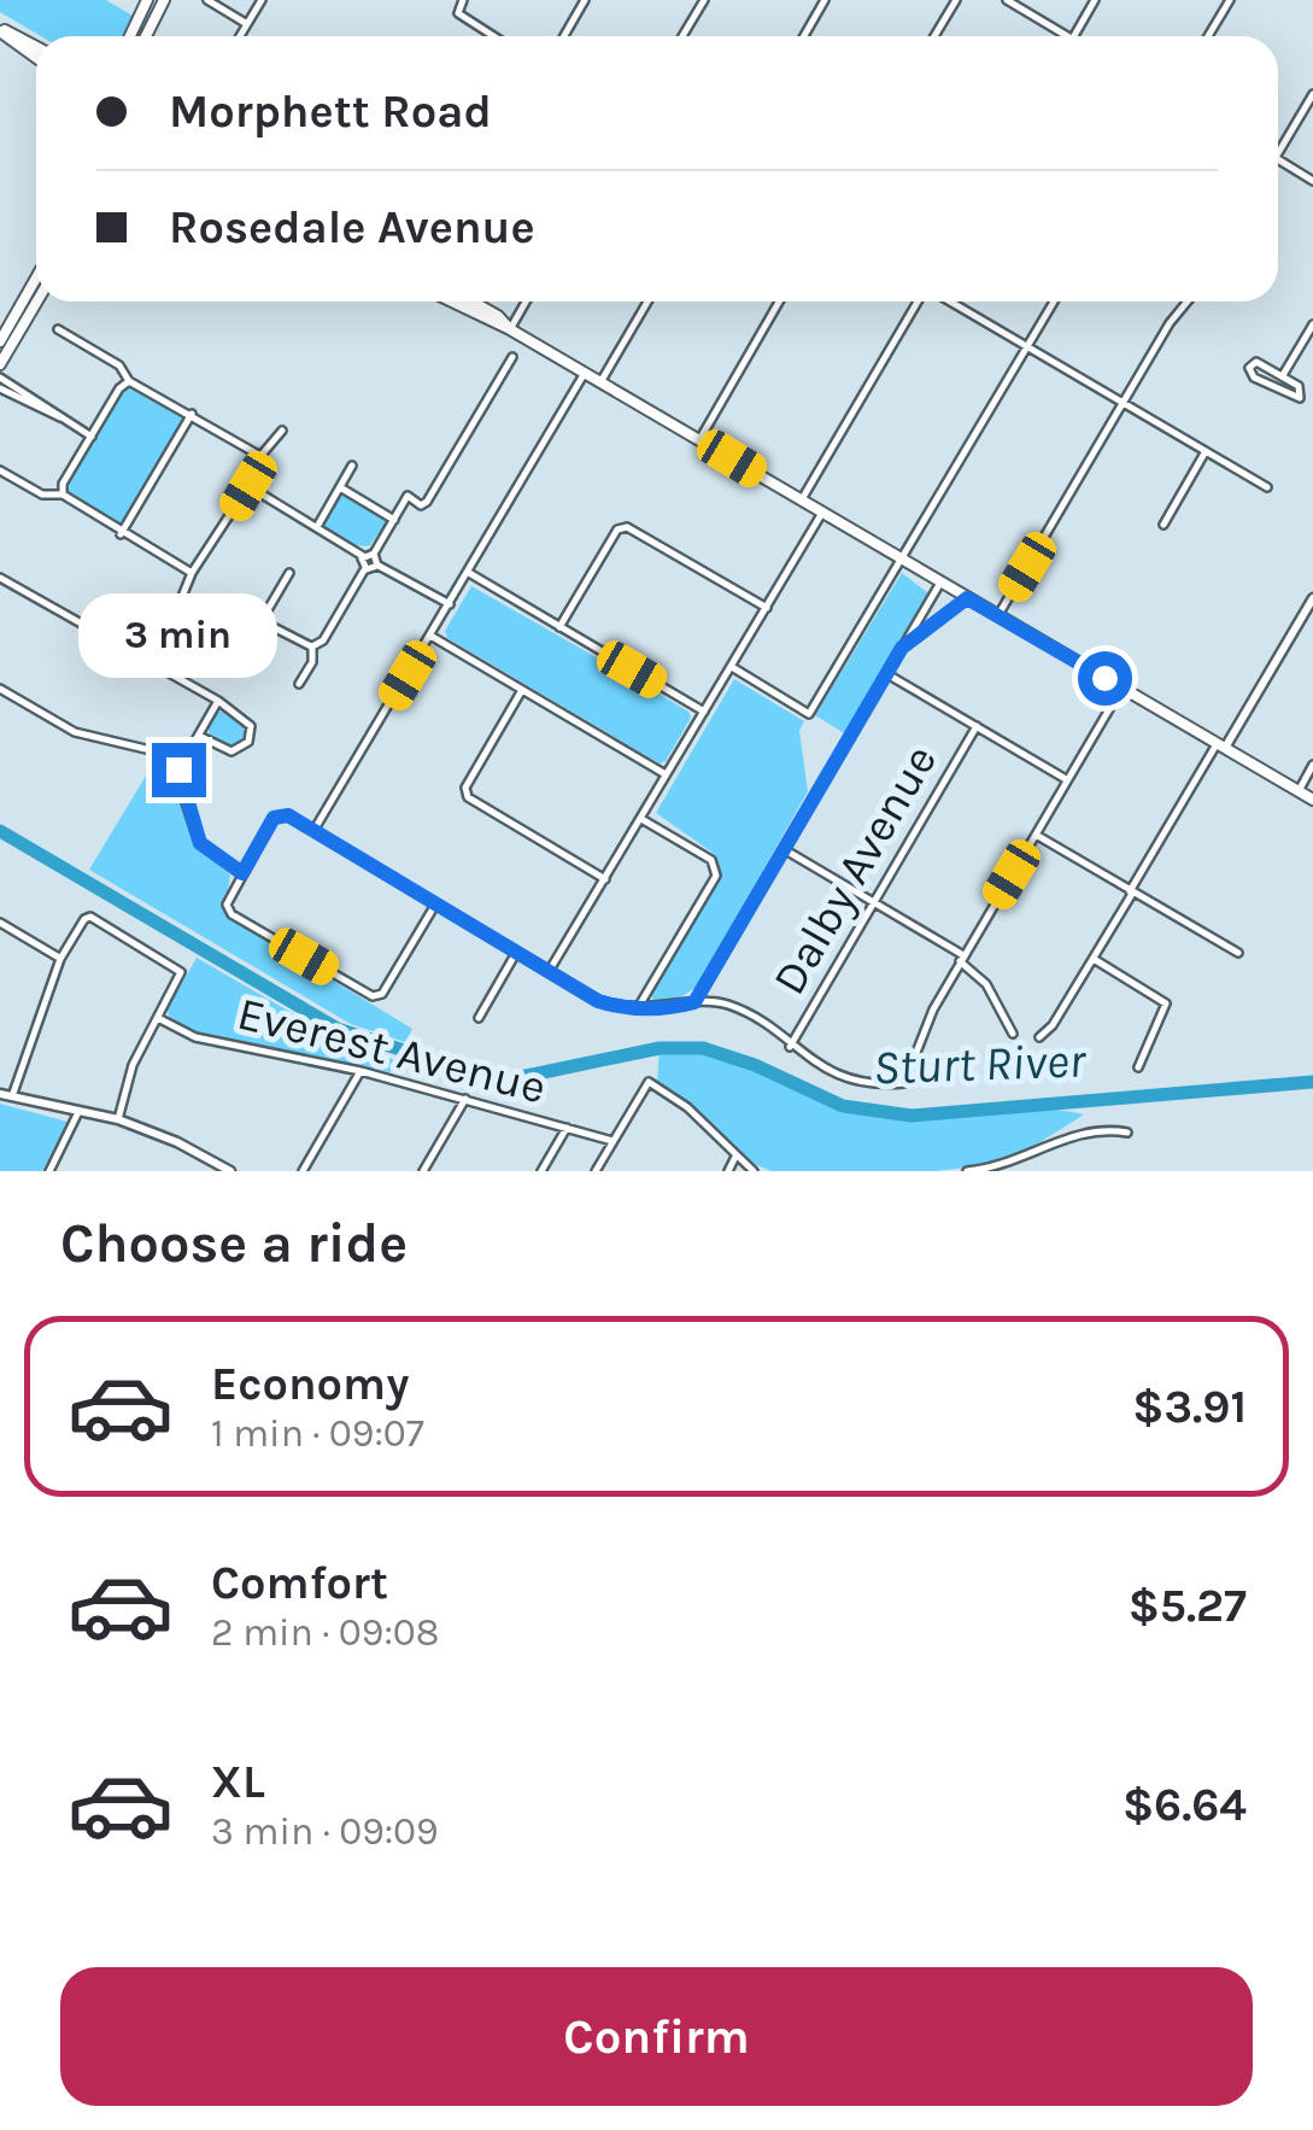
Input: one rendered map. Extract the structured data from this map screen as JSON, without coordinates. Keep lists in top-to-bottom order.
{
  "streets": {
    "street": ["Dalby Avenue", "Everest Avenue"]
  },
  "water": ["Sturt River"],
  "page": {
    "banner": ["Morphett Road", "Rosedale Avenue"],
    "bubble": "3 min",
    "heading": "Choose a ride",
    "list": [
      {
        "name": "Economy",
        "note": "1 min · 09:07",
        "value": "$3.91"
      },
      {
        "name": "Comfort",
        "note": "2 min · 09:08",
        "value": "$5.27"
      },
      {
        "name": "XL",
        "note": "3 min · 09:09",
        "value": "$6.64"
      }
    ],
    "buttons": "Confirm"
  }
}
